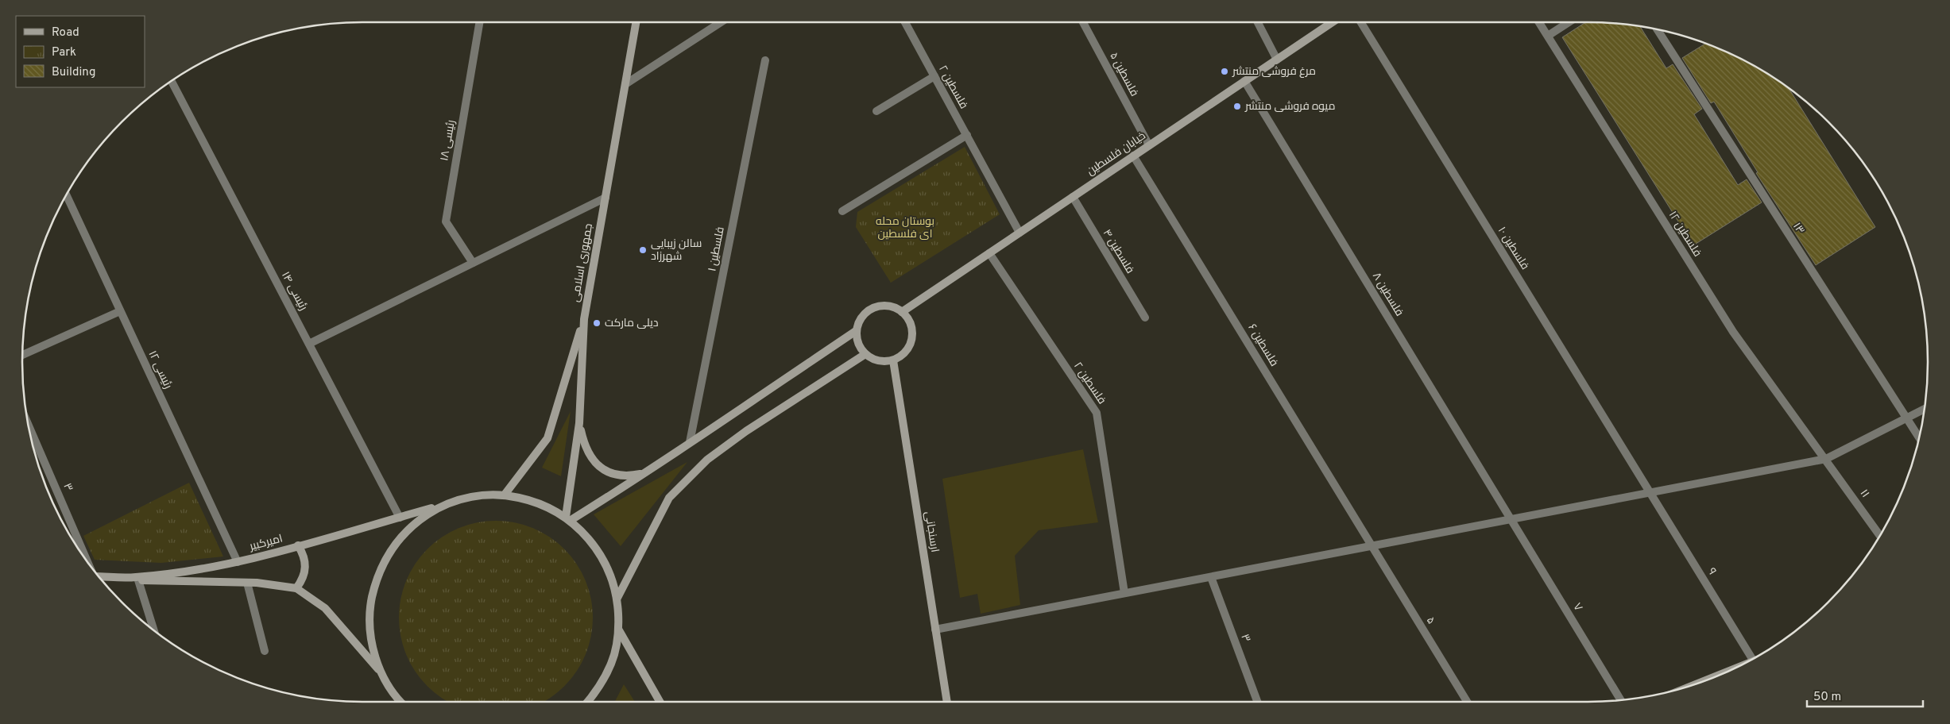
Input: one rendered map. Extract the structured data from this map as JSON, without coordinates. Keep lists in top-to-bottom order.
{
  "streets": {
    "street": [
      "فلسطین ۵",
      "فلسطین ۲",
      "رئیسی ۱۸",
      "خیابان فلسطین",
      "۱۳",
      "فلسطین ۱۲",
      "فلسطین ۱۰",
      "فلسطین ۱",
      "فلسطین ۴",
      "جمهوری اسلامی",
      "رئیسی ۱۴",
      "فلسطین ۸",
      "فلسطین ۶",
      "رئیسی ۱۲",
      "۳",
      "۱۱",
      "ارسنجانی",
      "امیرکبیر",
      "۹",
      "۷",
      "۵"
    ]
  },
  "crossings": [
    ["فلسطین ۵", "خیابان فلسطین"],
    ["فلسطین ۲", "خیابان فلسطین"],
    ["خیابان فلسطین", "فلسطین ۴"],
    ["خیابان فلسطین", "فلسطین ۸"],
    ["خیابان فلسطین", "فلسطین ۶"],
    ["خیابان فلسطین", "ارسنجانی"],
    ["فلسطین ۱۲", "۱۱"],
    ["فلسطین ۱۰", "۹"],
    ["جمهوری اسلامی", "امیرکبیر"],
    ["رئیسی ۱۴", "امیرکبیر"],
    ["فلسطین ۸", "۷"],
    ["فلسطین ۶", "۵"],
    ["رئیسی ۱۲", "امیرکبیر"]
  ],
  "parks": ["بوستان محله ای فلسطین"],
  "places": [
    "مرغ فروشی منتشر",
    "میوه فروشی منتشر",
    "سالن زیبایی شهرزاد",
    "دیلی مارکت"
  ],
  "legend": ["Road", "Park", "Building"],
  "scale_bar": "50 m"
}
